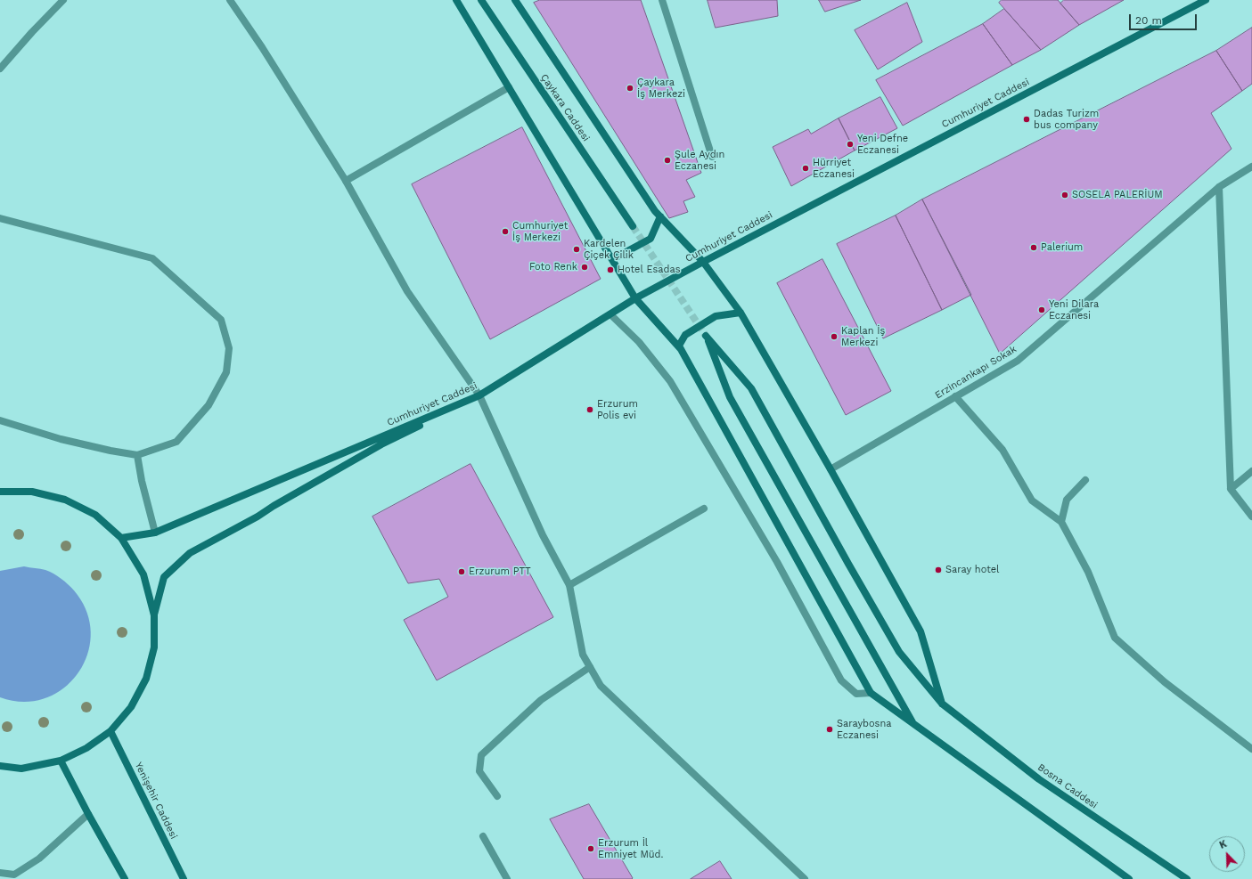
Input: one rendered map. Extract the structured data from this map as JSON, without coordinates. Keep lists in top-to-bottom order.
{
  "streets": {
    "main road": [
      "Cumhuriyet Caddesi",
      "Çaykara Caddesi",
      "Bosna Caddesi",
      "Yenişehir Caddesi"
    ],
    "street": ["Erzincankapı Sokak"]
  },
  "places": [
    "Çaykara İş Merkezi",
    "Dadas Turizm bus company",
    "Yeni Defne Eczanesi",
    "Şule Aydın Eczanesi",
    "Hürriyet Eczanesi",
    "SOSELA PALERİUM",
    "Cumhuriyet İş Merkezi",
    "Palerium",
    "Kardelen Çiçek Çilik",
    "Foto Renk",
    "Hotel Esadas",
    "Yeni Dilara Eczanesi",
    "Kaplan İş Merkezi",
    "Erzurum Polis evi",
    "Saray hotel",
    "Erzurum PTT",
    "Saraybosna Eczanesi",
    "Erzurum İl Emniyet Müd."
  ],
  "scale_bar": "20 m",
  "north": "top left"
}
